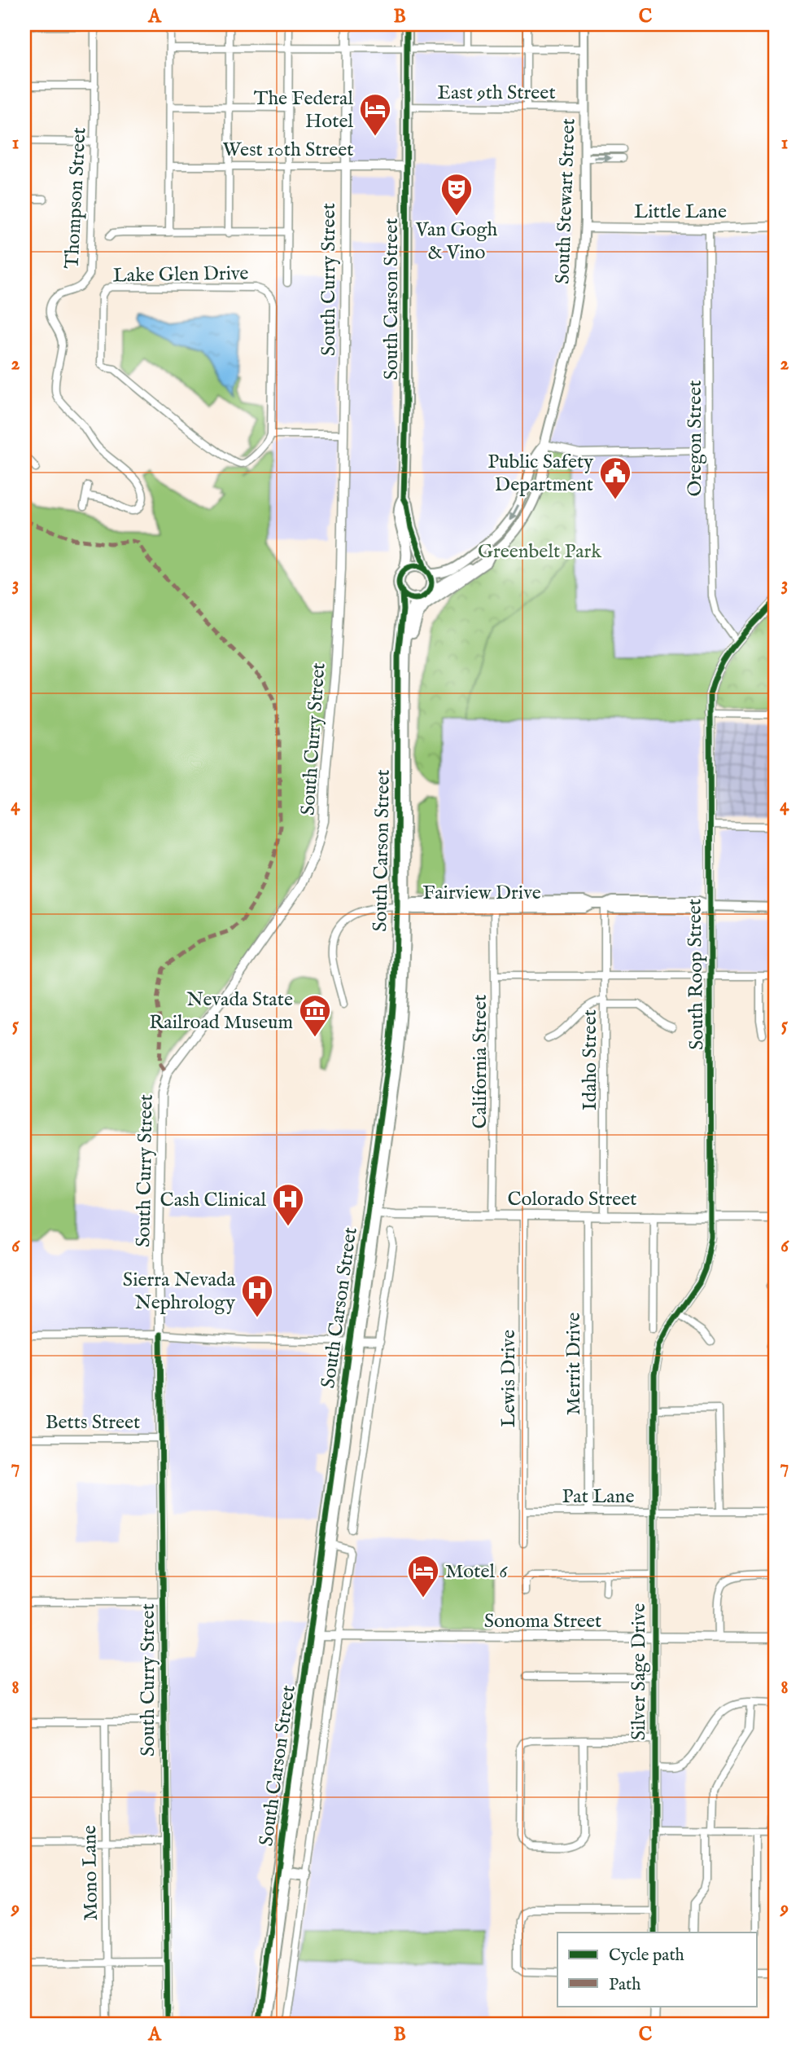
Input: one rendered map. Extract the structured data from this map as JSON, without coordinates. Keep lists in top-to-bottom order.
{
  "streets": {
    "main road": ["South Stewart Street", "South Carson Street", "Fairview Drive"],
    "street": [
      "East 9th Street",
      "West 10th Street",
      "Thompson Street",
      "Little Lane",
      "Lake Glen Drive",
      "South Curry Street",
      "Oregon Street",
      "South Roop Street",
      "Idaho Street",
      "California Street",
      "Colorado Street",
      "Merrit Drive",
      "Lewis Drive",
      "Betts Street",
      "Pat Lane",
      "Sonoma Street",
      "Silver Sage Drive",
      "Mono Lane"
    ]
  },
  "crossings": [
    ["East 9th Street", "South Stewart Street"],
    ["East 9th Street", "South Carson Street"],
    ["West 10th Street", "South Curry Street"],
    ["West 10th Street", "South Carson Street"],
    ["South Stewart Street", "Little Lane"],
    ["South Stewart Street", "South Carson Street"],
    ["Little Lane", "Oregon Street"],
    ["South Curry Street", "Betts Street"],
    ["South Carson Street", "Fairview Drive"],
    ["South Carson Street", "Colorado Street"],
    ["South Carson Street", "Sonoma Street"],
    ["Oregon Street", "South Roop Street"],
    ["Fairview Drive", "South Roop Street"],
    ["Fairview Drive", "Idaho Street"],
    ["Fairview Drive", "California Street"],
    ["South Roop Street", "Colorado Street"],
    ["South Roop Street", "Silver Sage Drive"],
    ["Idaho Street", "Colorado Street"],
    ["California Street", "Colorado Street"],
    ["Colorado Street", "Merrit Drive"],
    ["Colorado Street", "Lewis Drive"],
    ["Merrit Drive", "Pat Lane"],
    ["Lewis Drive", "Pat Lane"],
    ["Pat Lane", "Silver Sage Drive"],
    ["Sonoma Street", "Silver Sage Drive"]
  ],
  "parks": ["Greenbelt Park"],
  "places": {
    "hotel": ["The Federal Hotel", "Motel 6"],
    "theatre": ["Van Gogh & Vino"],
    "public building": ["Public Safety Department"],
    "museum": ["Nevada State Railroad Museum"],
    "hospital": ["Cash Clinical", "Sierra Nevada Nephrology"]
  },
  "legend": ["Cycle path", "Path"],
  "grid": {
    "columns": ["A", "B", "C"],
    "rows": [
      "1",
      "2",
      "3",
      "4",
      "5",
      "6",
      "7",
      "8",
      "9"
    ]
  }
}
